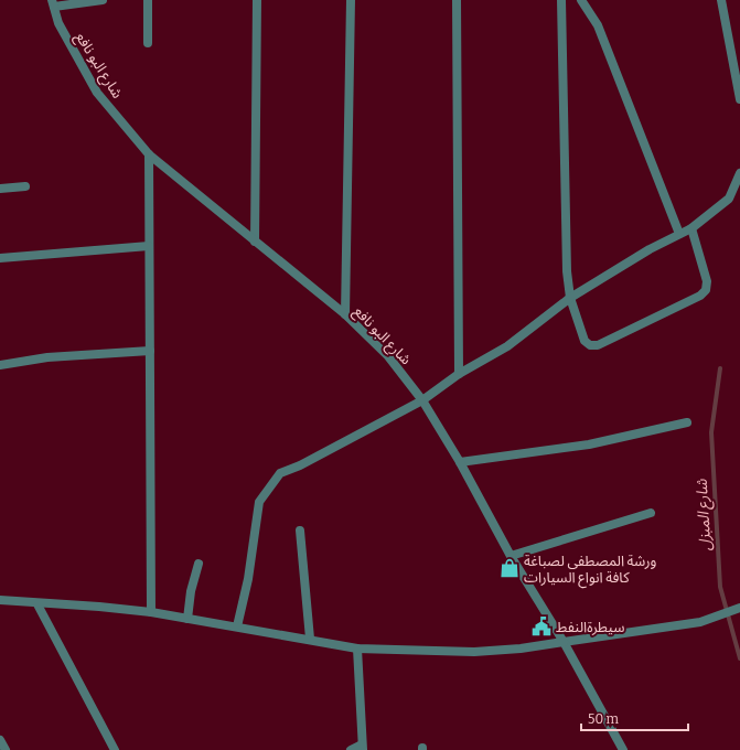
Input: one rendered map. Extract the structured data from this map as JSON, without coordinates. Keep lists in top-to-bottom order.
{
  "streets": {
    "street": ["شارع البو نافع"]
  },
  "water": ["شارع المبزل"],
  "places": {
    "shop": ["ورشة المصطفى لصباغة كافة انواع السيارات"],
    "public building": ["سيطرةالنفط"]
  },
  "scale_bar": "50 m"
}
